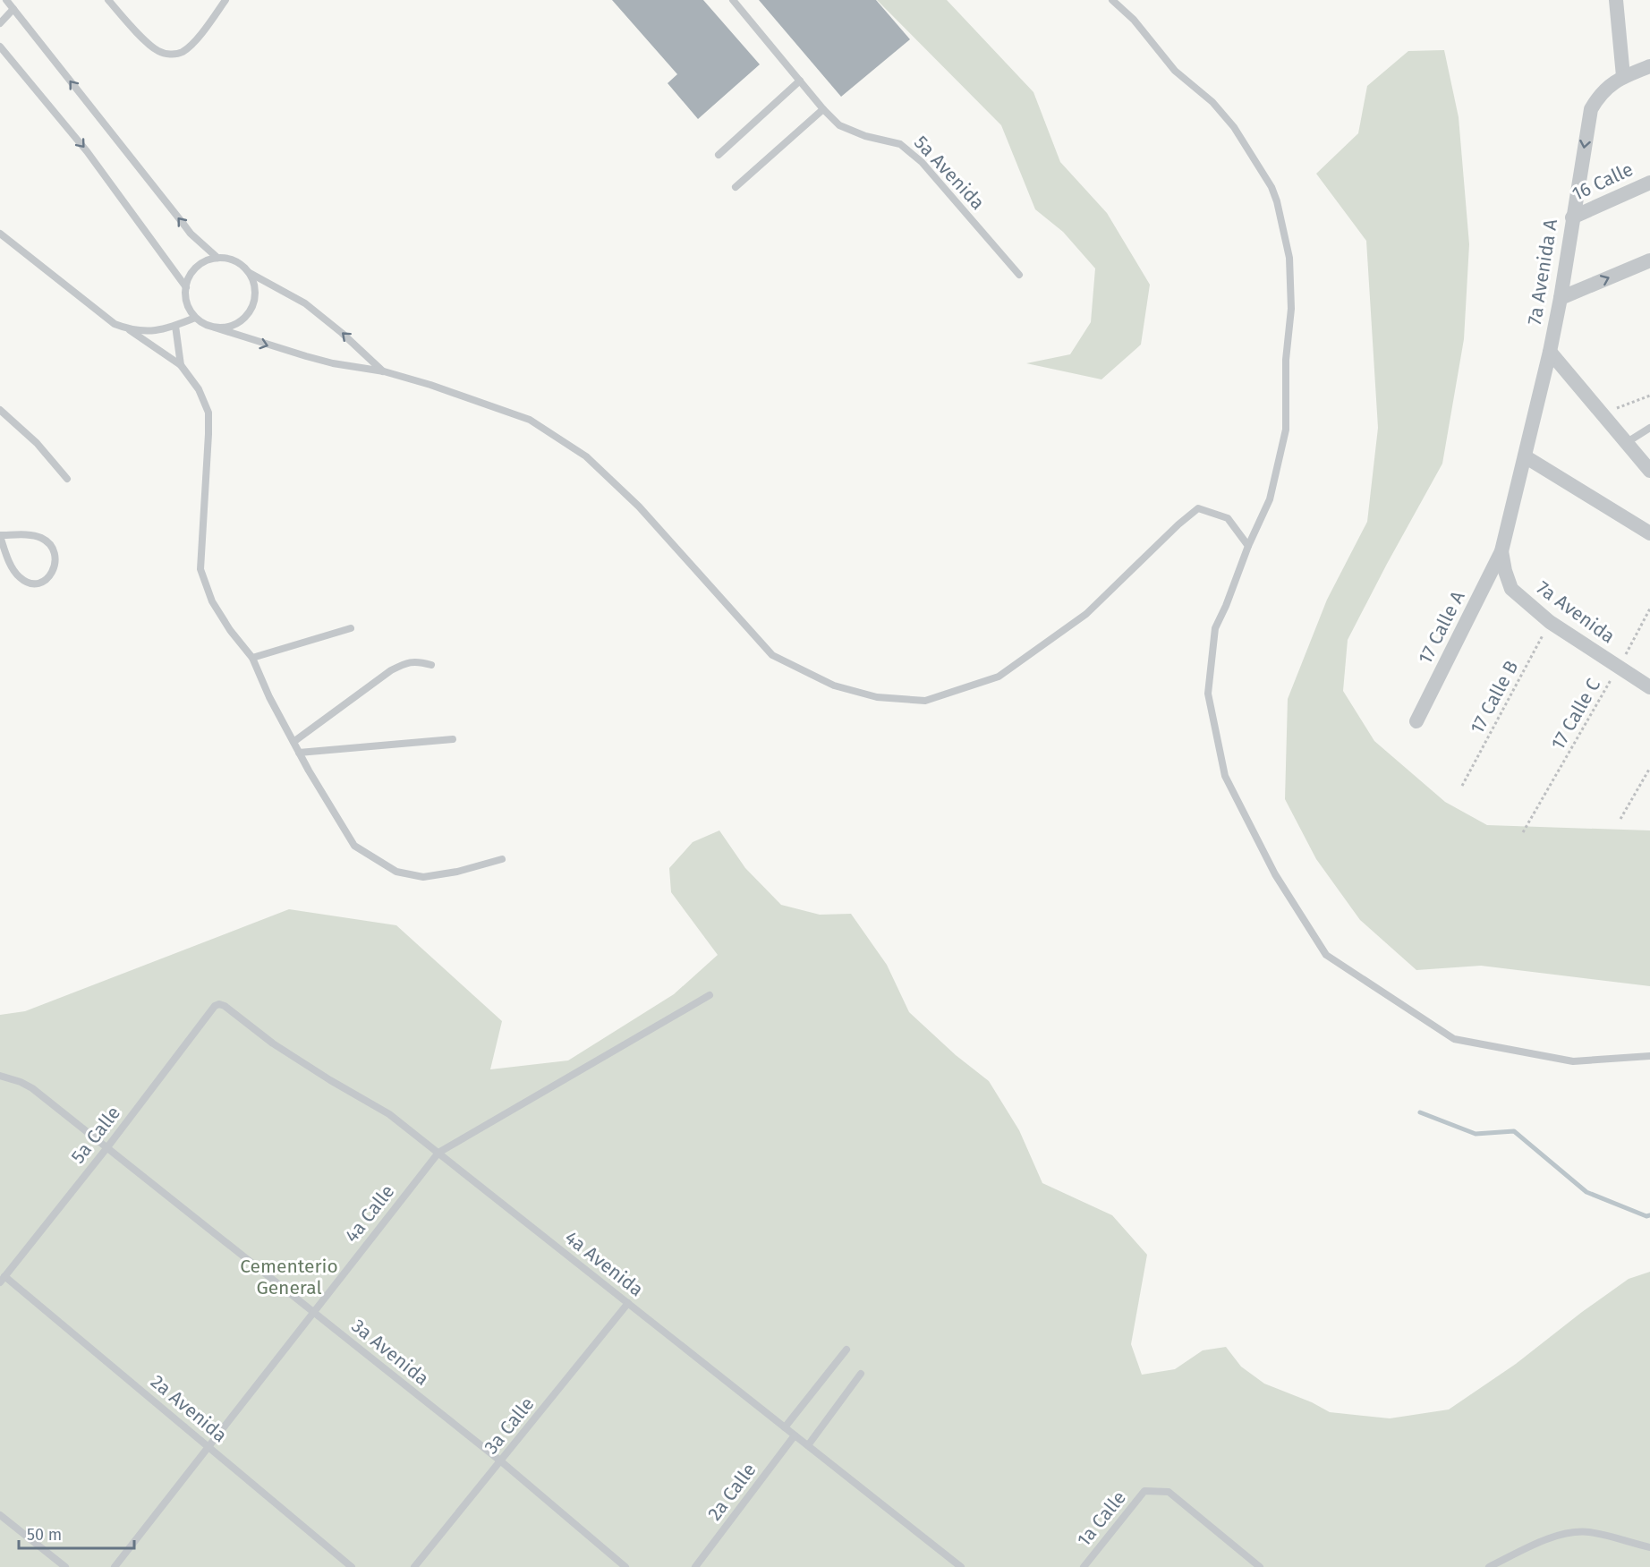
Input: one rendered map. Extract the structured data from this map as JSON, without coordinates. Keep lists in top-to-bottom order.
{
  "streets": {
    "street": [
      "16 Calle",
      "7a Avenida A",
      "7a Avenida",
      "17 Calle A"
    ],
    "lane": [
      "5a Avenida",
      "5a Calle",
      "4a Calle",
      "4a Avenida",
      "3a Avenida",
      "2a Avenida",
      "3a Calle",
      "2a Calle",
      "1a Calle"
    ],
    "path": ["17 Calle B", "17 Calle C"]
  },
  "crossings": [
    ["16 Calle", "7a Avenida A"],
    ["7a Avenida A", "7a Avenida"],
    ["7a Avenida A", "17 Calle A"],
    ["7a Avenida", "17 Calle A"],
    ["7a Avenida", "17 Calle B"],
    ["7a Avenida", "17 Calle C"],
    ["5a Calle", "4a Avenida"],
    ["5a Calle", "3a Avenida"],
    ["5a Calle", "2a Avenida"],
    ["4a Calle", "4a Avenida"],
    ["4a Calle", "3a Avenida"],
    ["4a Calle", "2a Avenida"],
    ["4a Avenida", "3a Calle"],
    ["4a Avenida", "2a Calle"],
    ["3a Avenida", "3a Calle"]
  ],
  "parks": ["Cementerio General"],
  "scale_bar": "50 m"
}
